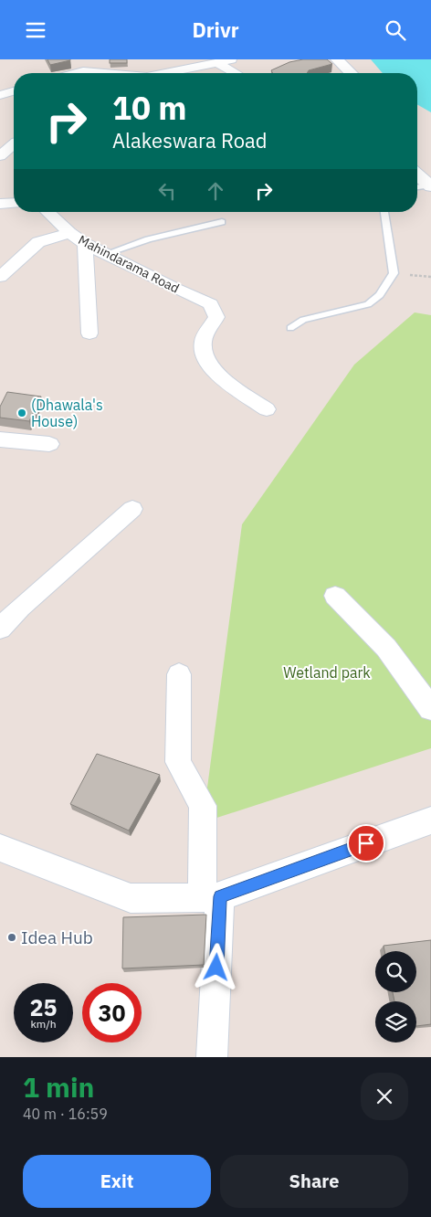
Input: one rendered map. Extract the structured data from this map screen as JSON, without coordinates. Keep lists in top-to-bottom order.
{
  "streets": {
    "street": ["Mahindarama Road"]
  },
  "parks": ["Wetland park"],
  "places": ["(Dhawala's House)", "Idea Hub"],
  "page": {
    "header": "Drivr",
    "turn": ["10 m", "Alakeswara Road"],
    "speed": "25 km/h",
    "limit": "30",
    "heading": ["1 min", "40 m · 16:59"],
    "buttons": ["Exit", "Share"]
  }
}
